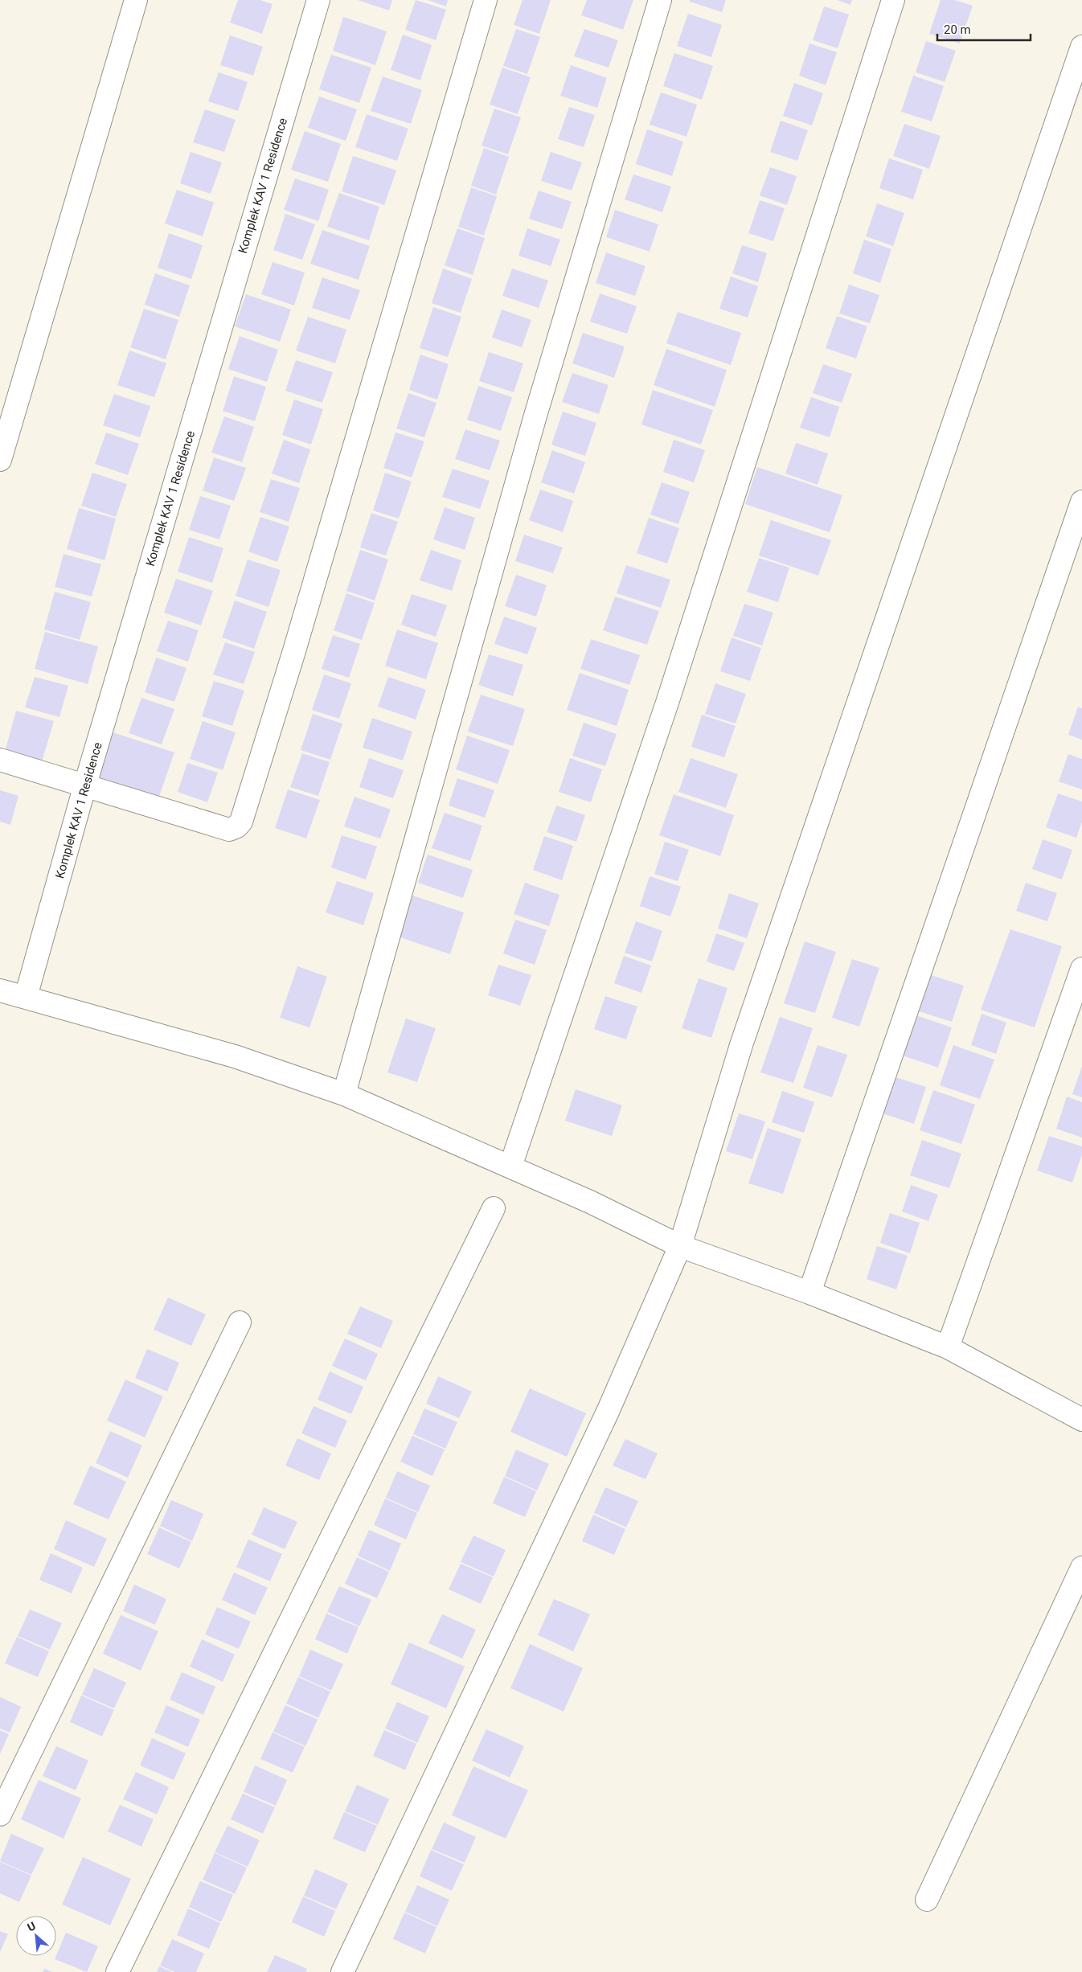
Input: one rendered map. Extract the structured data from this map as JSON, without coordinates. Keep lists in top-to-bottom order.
{
  "streets": {
    "street": ["Komplek KAV 1 Residence"]
  },
  "scale_bar": "20 m",
  "north": "top left"
}
